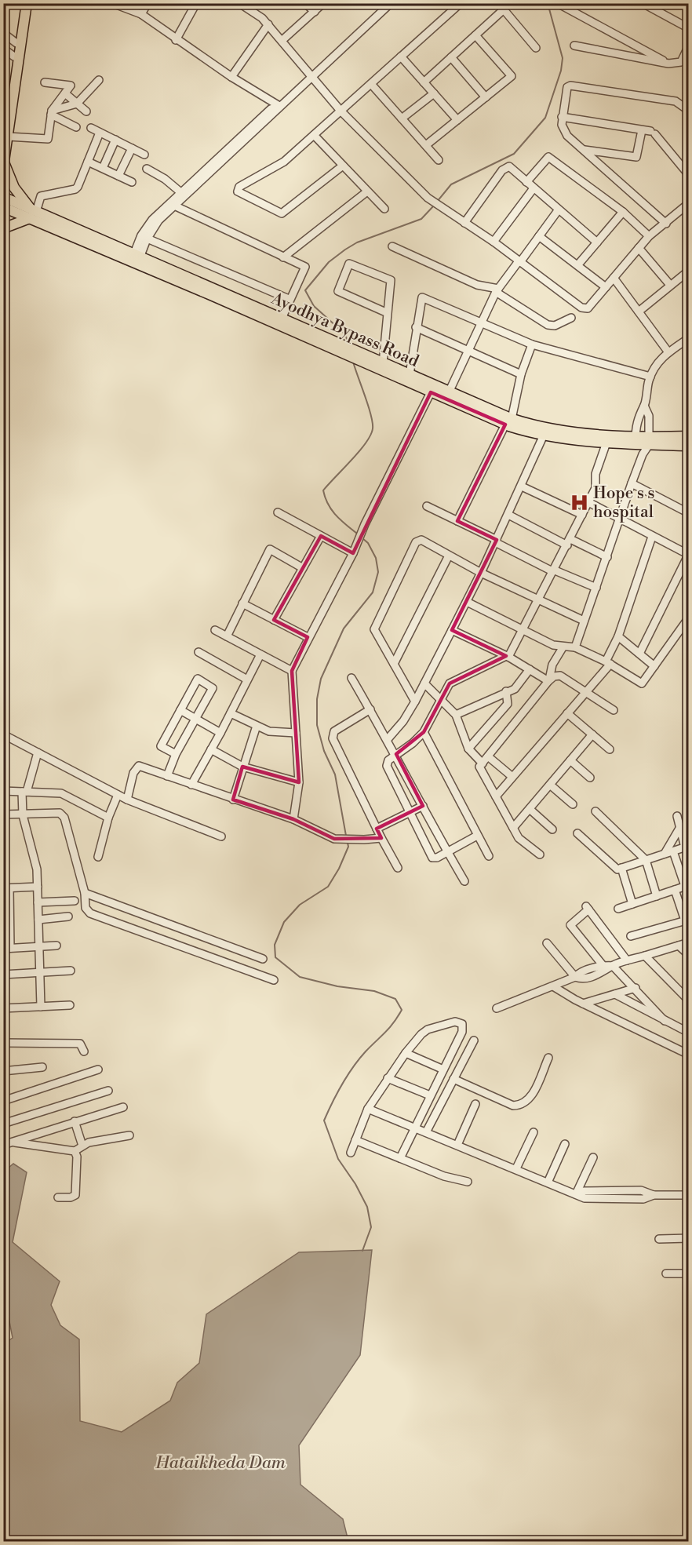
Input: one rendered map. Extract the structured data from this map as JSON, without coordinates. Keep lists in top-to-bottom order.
{
  "streets": {
    "main road": ["Ayodhya Bypass Road"]
  },
  "water": ["Hataikheda Dam"],
  "places": {
    "hospital": ["Hope s s hospital"]
  }
}
